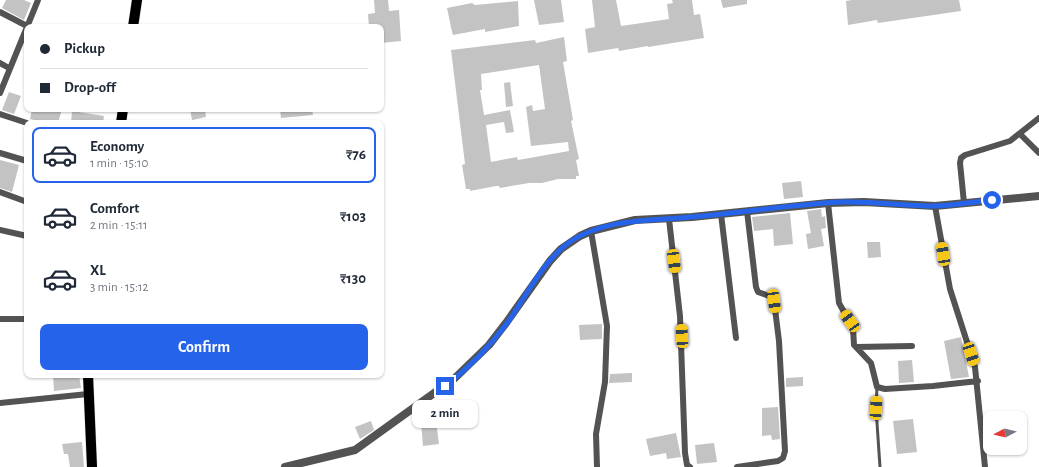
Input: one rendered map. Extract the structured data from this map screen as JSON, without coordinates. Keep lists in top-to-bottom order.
{
  "north": "left",
  "page": {
    "banner": ["Pickup", "Drop-off"],
    "list": [
      {
        "name": "Economy",
        "note": "1 min · 15:10",
        "value": "₹76"
      },
      {
        "name": "Comfort",
        "note": "2 min · 15:11",
        "value": "₹103"
      },
      {
        "name": "XL",
        "note": "3 min · 15:12",
        "value": "₹130"
      }
    ],
    "buttons": "Confirm",
    "bubble": "2 min"
  }
}
